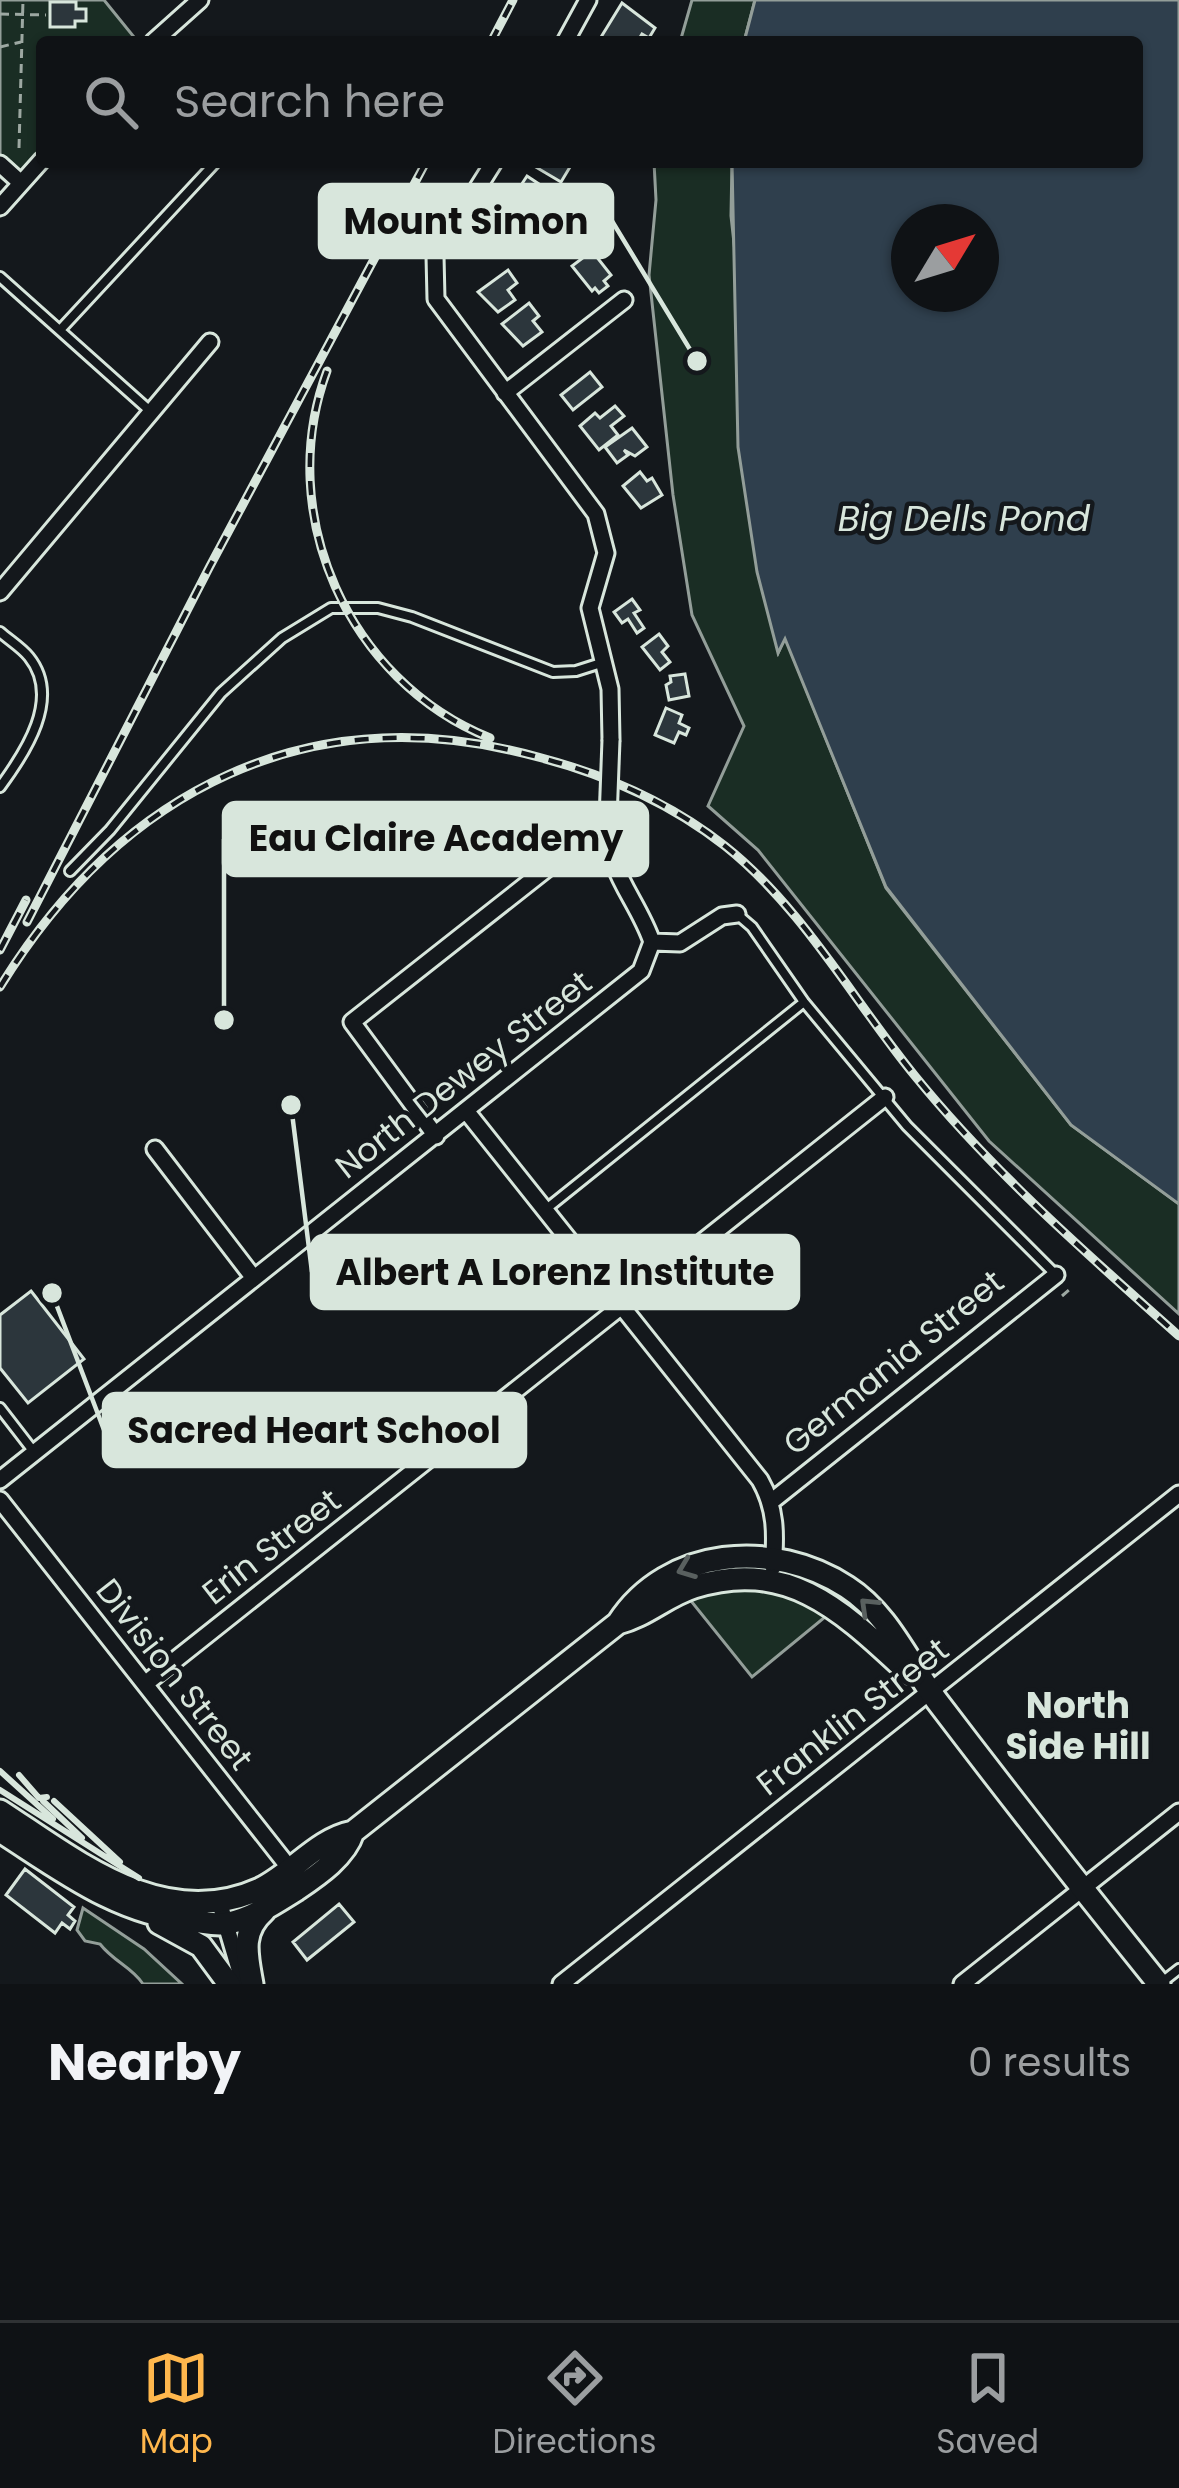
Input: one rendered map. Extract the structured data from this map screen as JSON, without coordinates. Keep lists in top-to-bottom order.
{
  "streets": {
    "street": [
      "North Dewey Street",
      "Germania Street",
      "Erin Street",
      "Division Street",
      "Franklin Street"
    ]
  },
  "crossings": [
    ["Erin Street", "Division Street"]
  ],
  "districts": ["North Side Hill"],
  "water": ["Big Dells Pond"],
  "places": [
    "Mount Simon",
    "Eau Claire Academy",
    "Albert A Lorenz Institute",
    "Sacred Heart School"
  ],
  "north": "top right",
  "page": {
    "search": "Search here",
    "heading": ["Nearby", "0 results"],
    "nav": ["Map", "Directions", "Saved"]
  }
}
